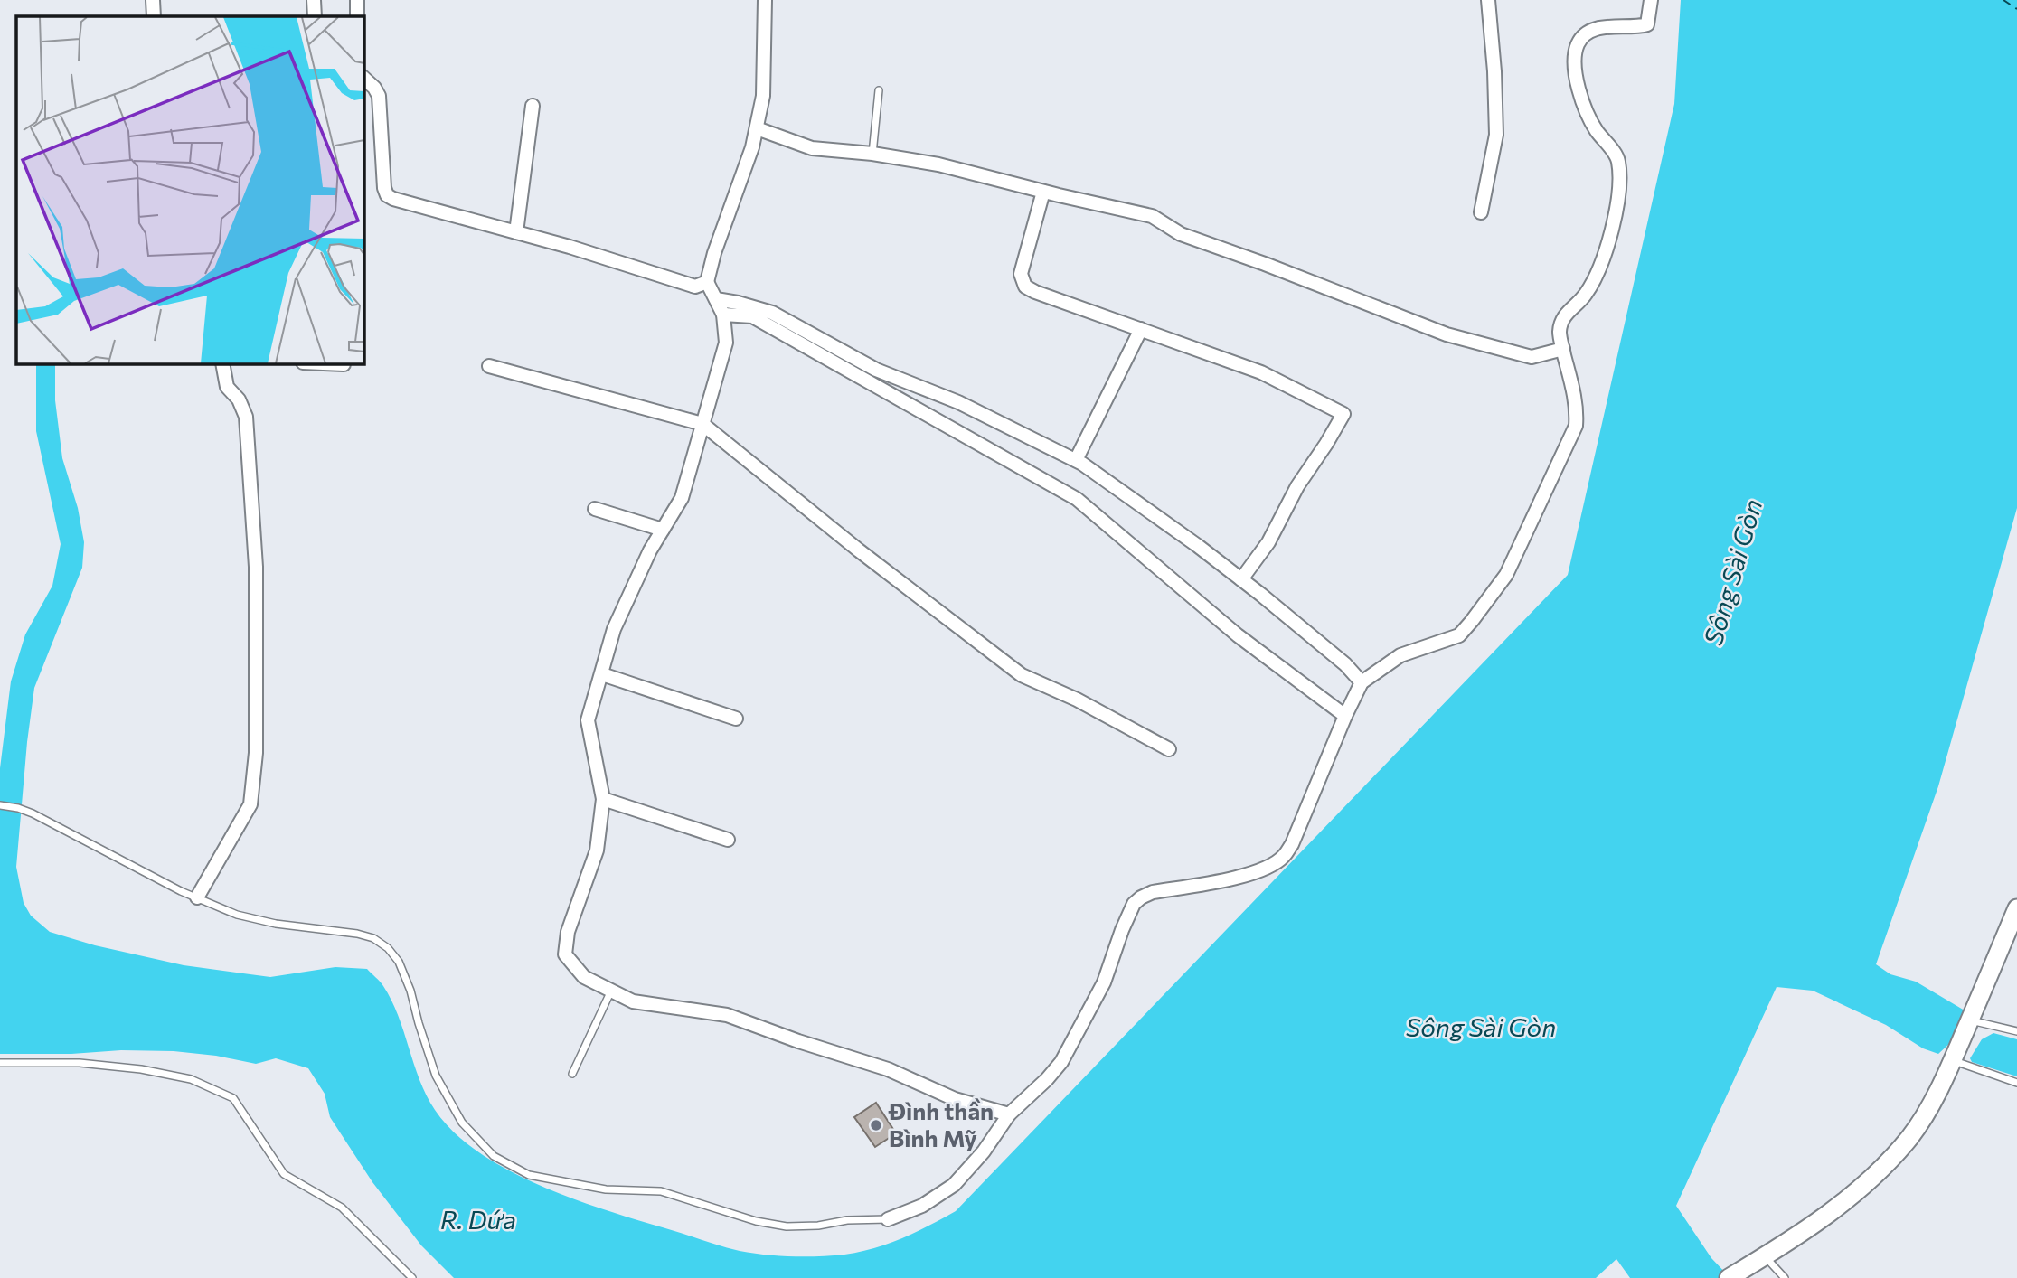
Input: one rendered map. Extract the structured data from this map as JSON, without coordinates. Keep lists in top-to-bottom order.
{
  "water": ["Sông Sài Gòn", "R. Dứa"],
  "places": ["Đình thần Bình Mỹ"]
}
